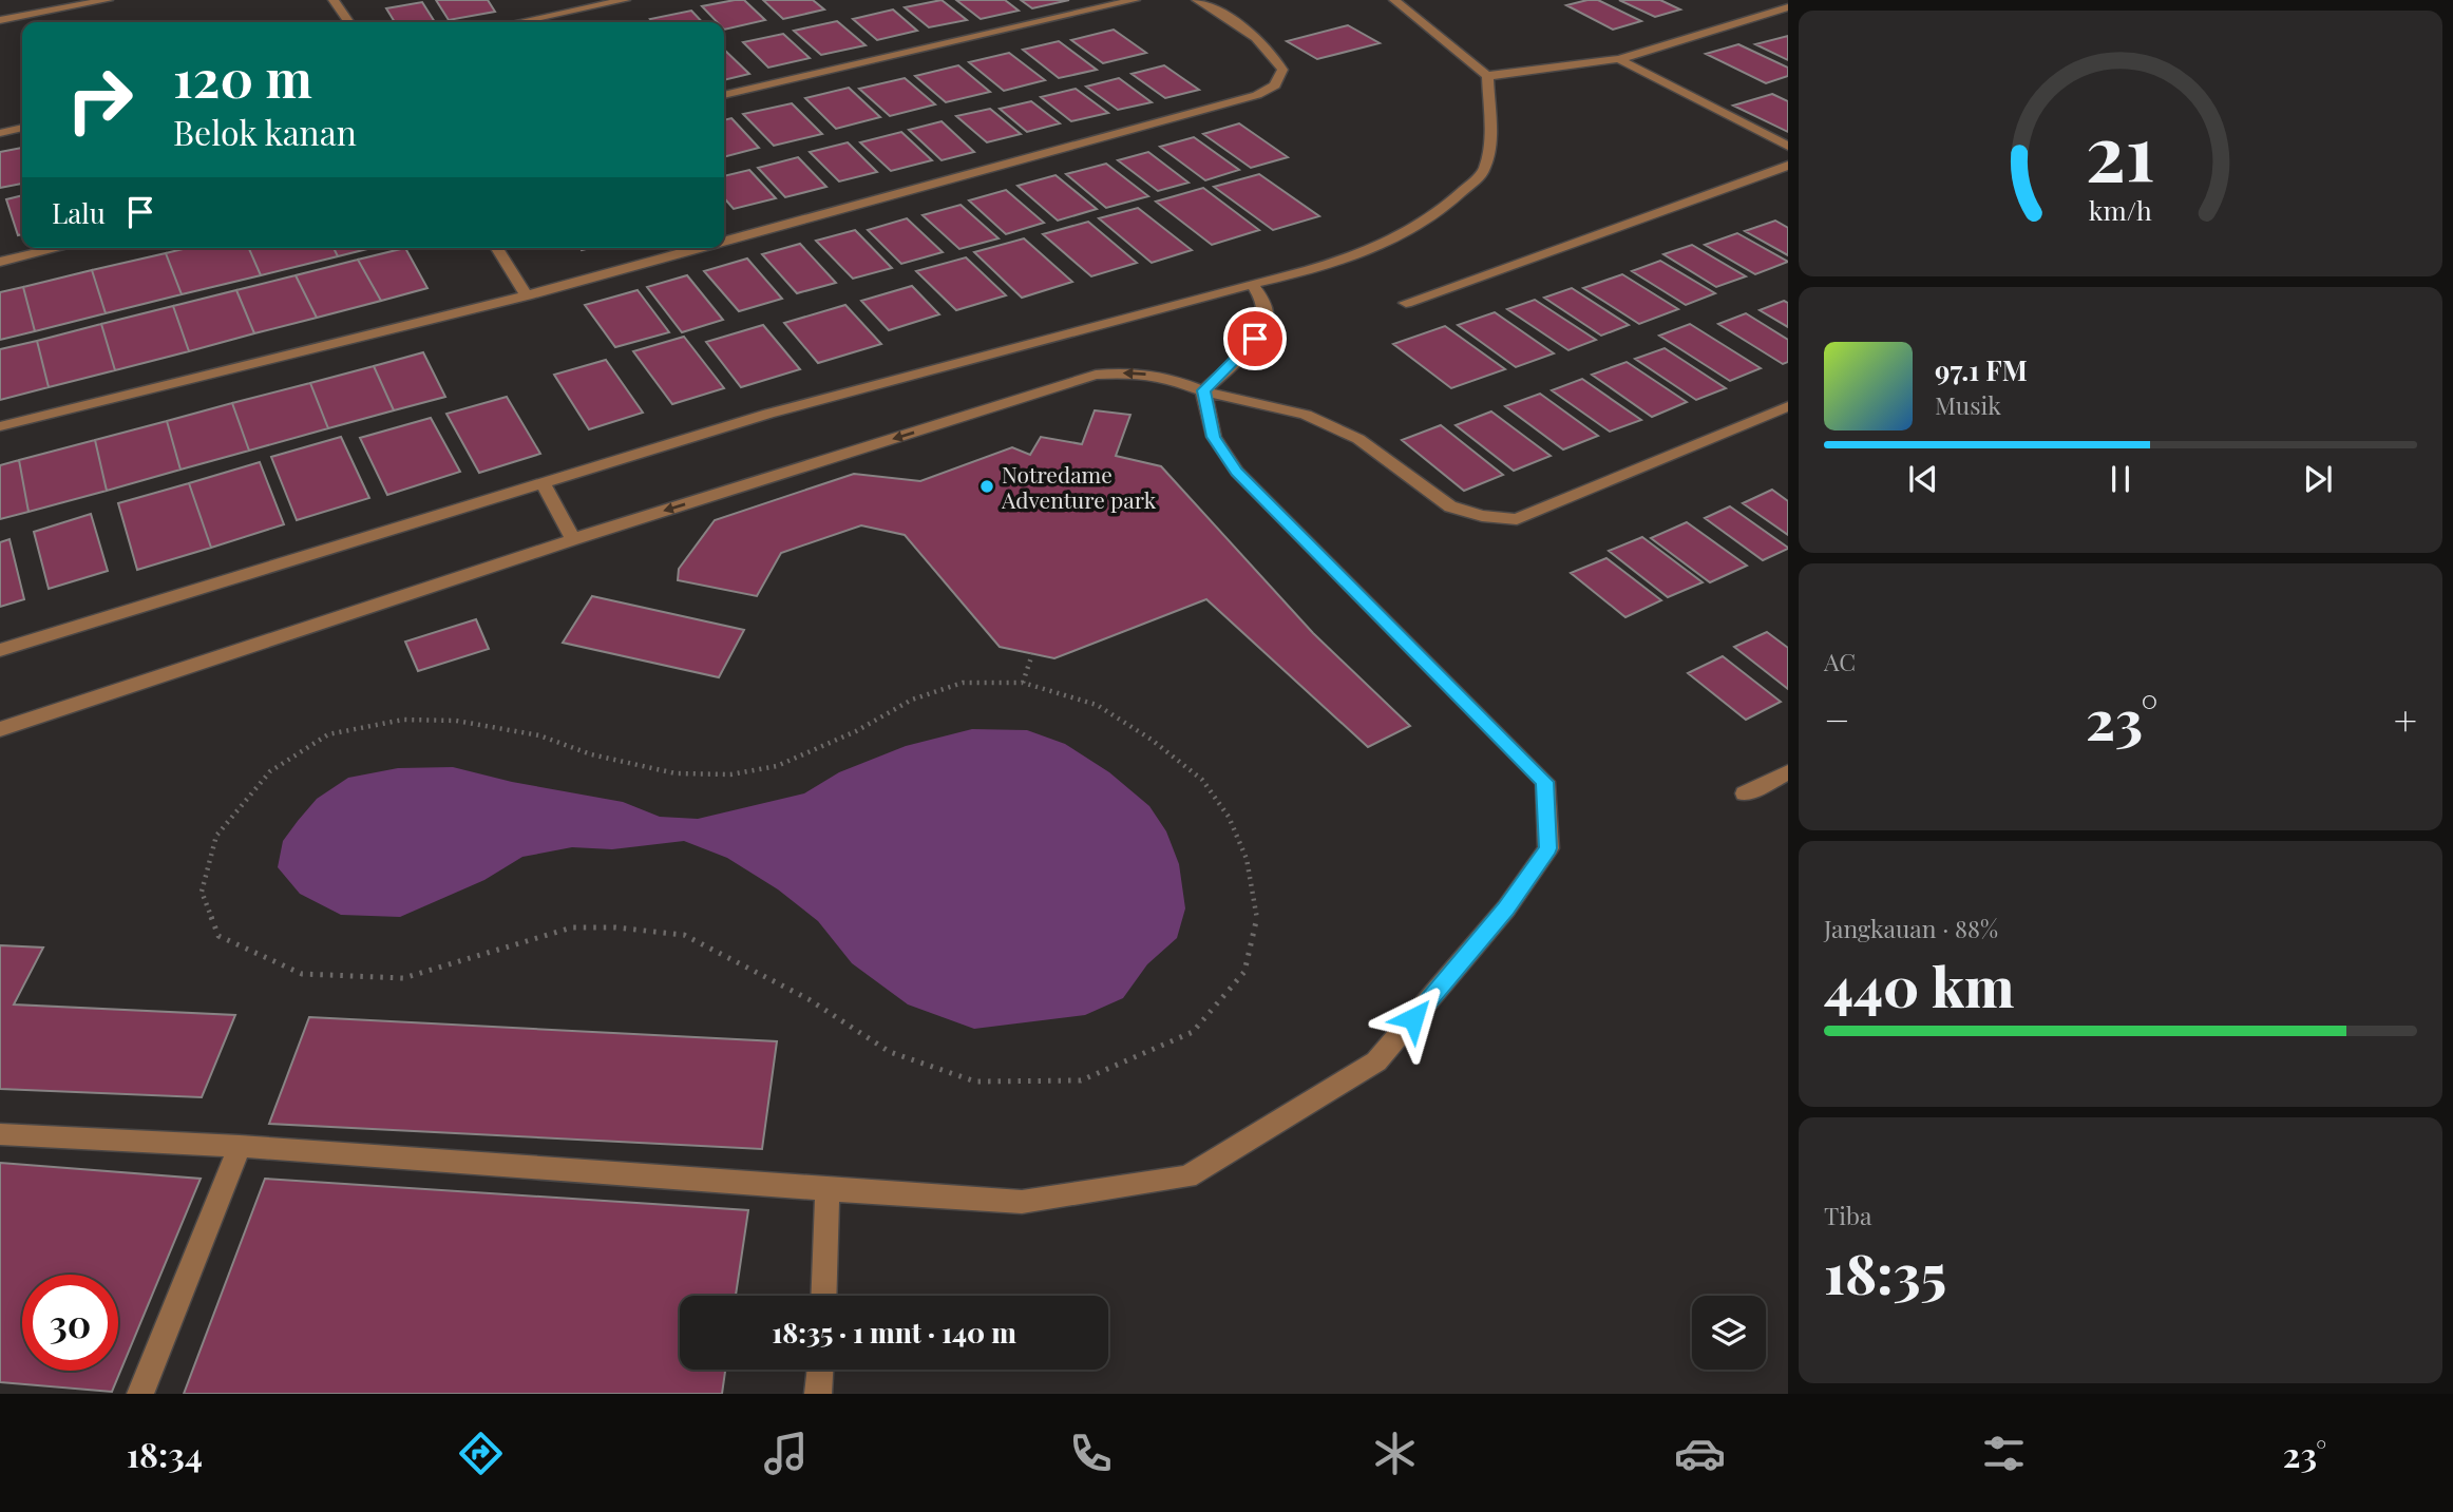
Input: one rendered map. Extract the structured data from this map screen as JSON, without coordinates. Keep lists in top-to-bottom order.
{
  "places": ["Notredame Adventure park"],
  "page": {
    "turn": ["120 m", "Belok kanan"],
    "then": "Lalu",
    "song": ["97.1 FM", "Musik"],
    "tile": [
      "AC",
      ["Jangkauan · 88%", "440 km"],
      ["Tiba", "18:35"]
    ],
    "heat": ["−", "23°", "+"],
    "limit": "30",
    "trip": "18:35 · 1 mnt · 140 m",
    "tabs": ["18:34", "23°"],
    "gauge": ["21", "km/h"]
  }
}
